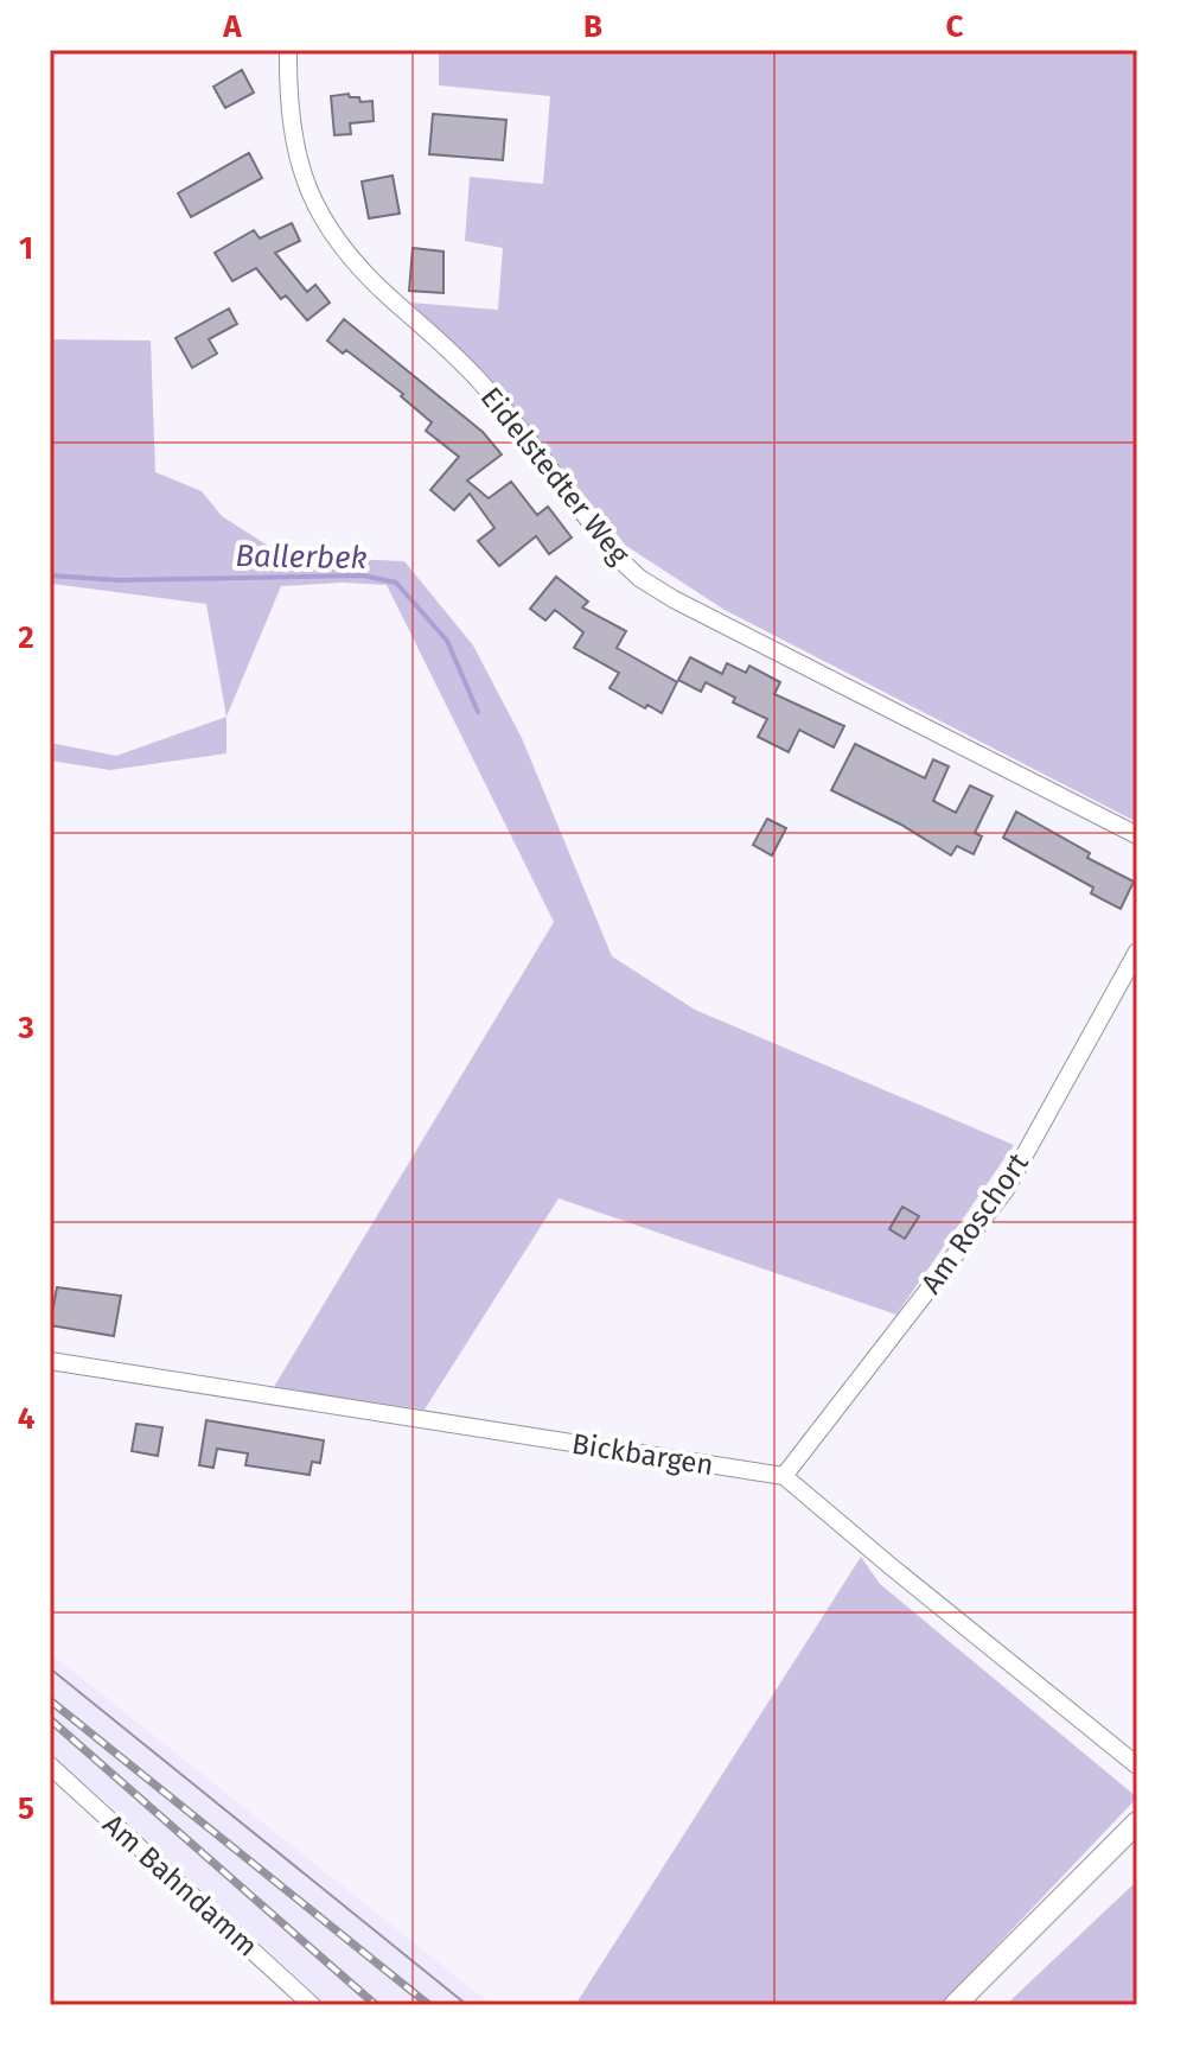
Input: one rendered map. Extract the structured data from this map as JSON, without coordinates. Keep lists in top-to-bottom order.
{
  "streets": {
    "street": [
      "Eidelstedter Weg",
      "Am Roschort",
      "Bickbargen",
      "Am Bahndamm"
    ]
  },
  "crossings": [
    ["Am Roschort", "Bickbargen"]
  ],
  "water": ["Ballerbek"],
  "grid": {
    "columns": ["A", "B", "C"],
    "rows": [
      "1",
      "2",
      "3",
      "4",
      "5"
    ]
  }
}
